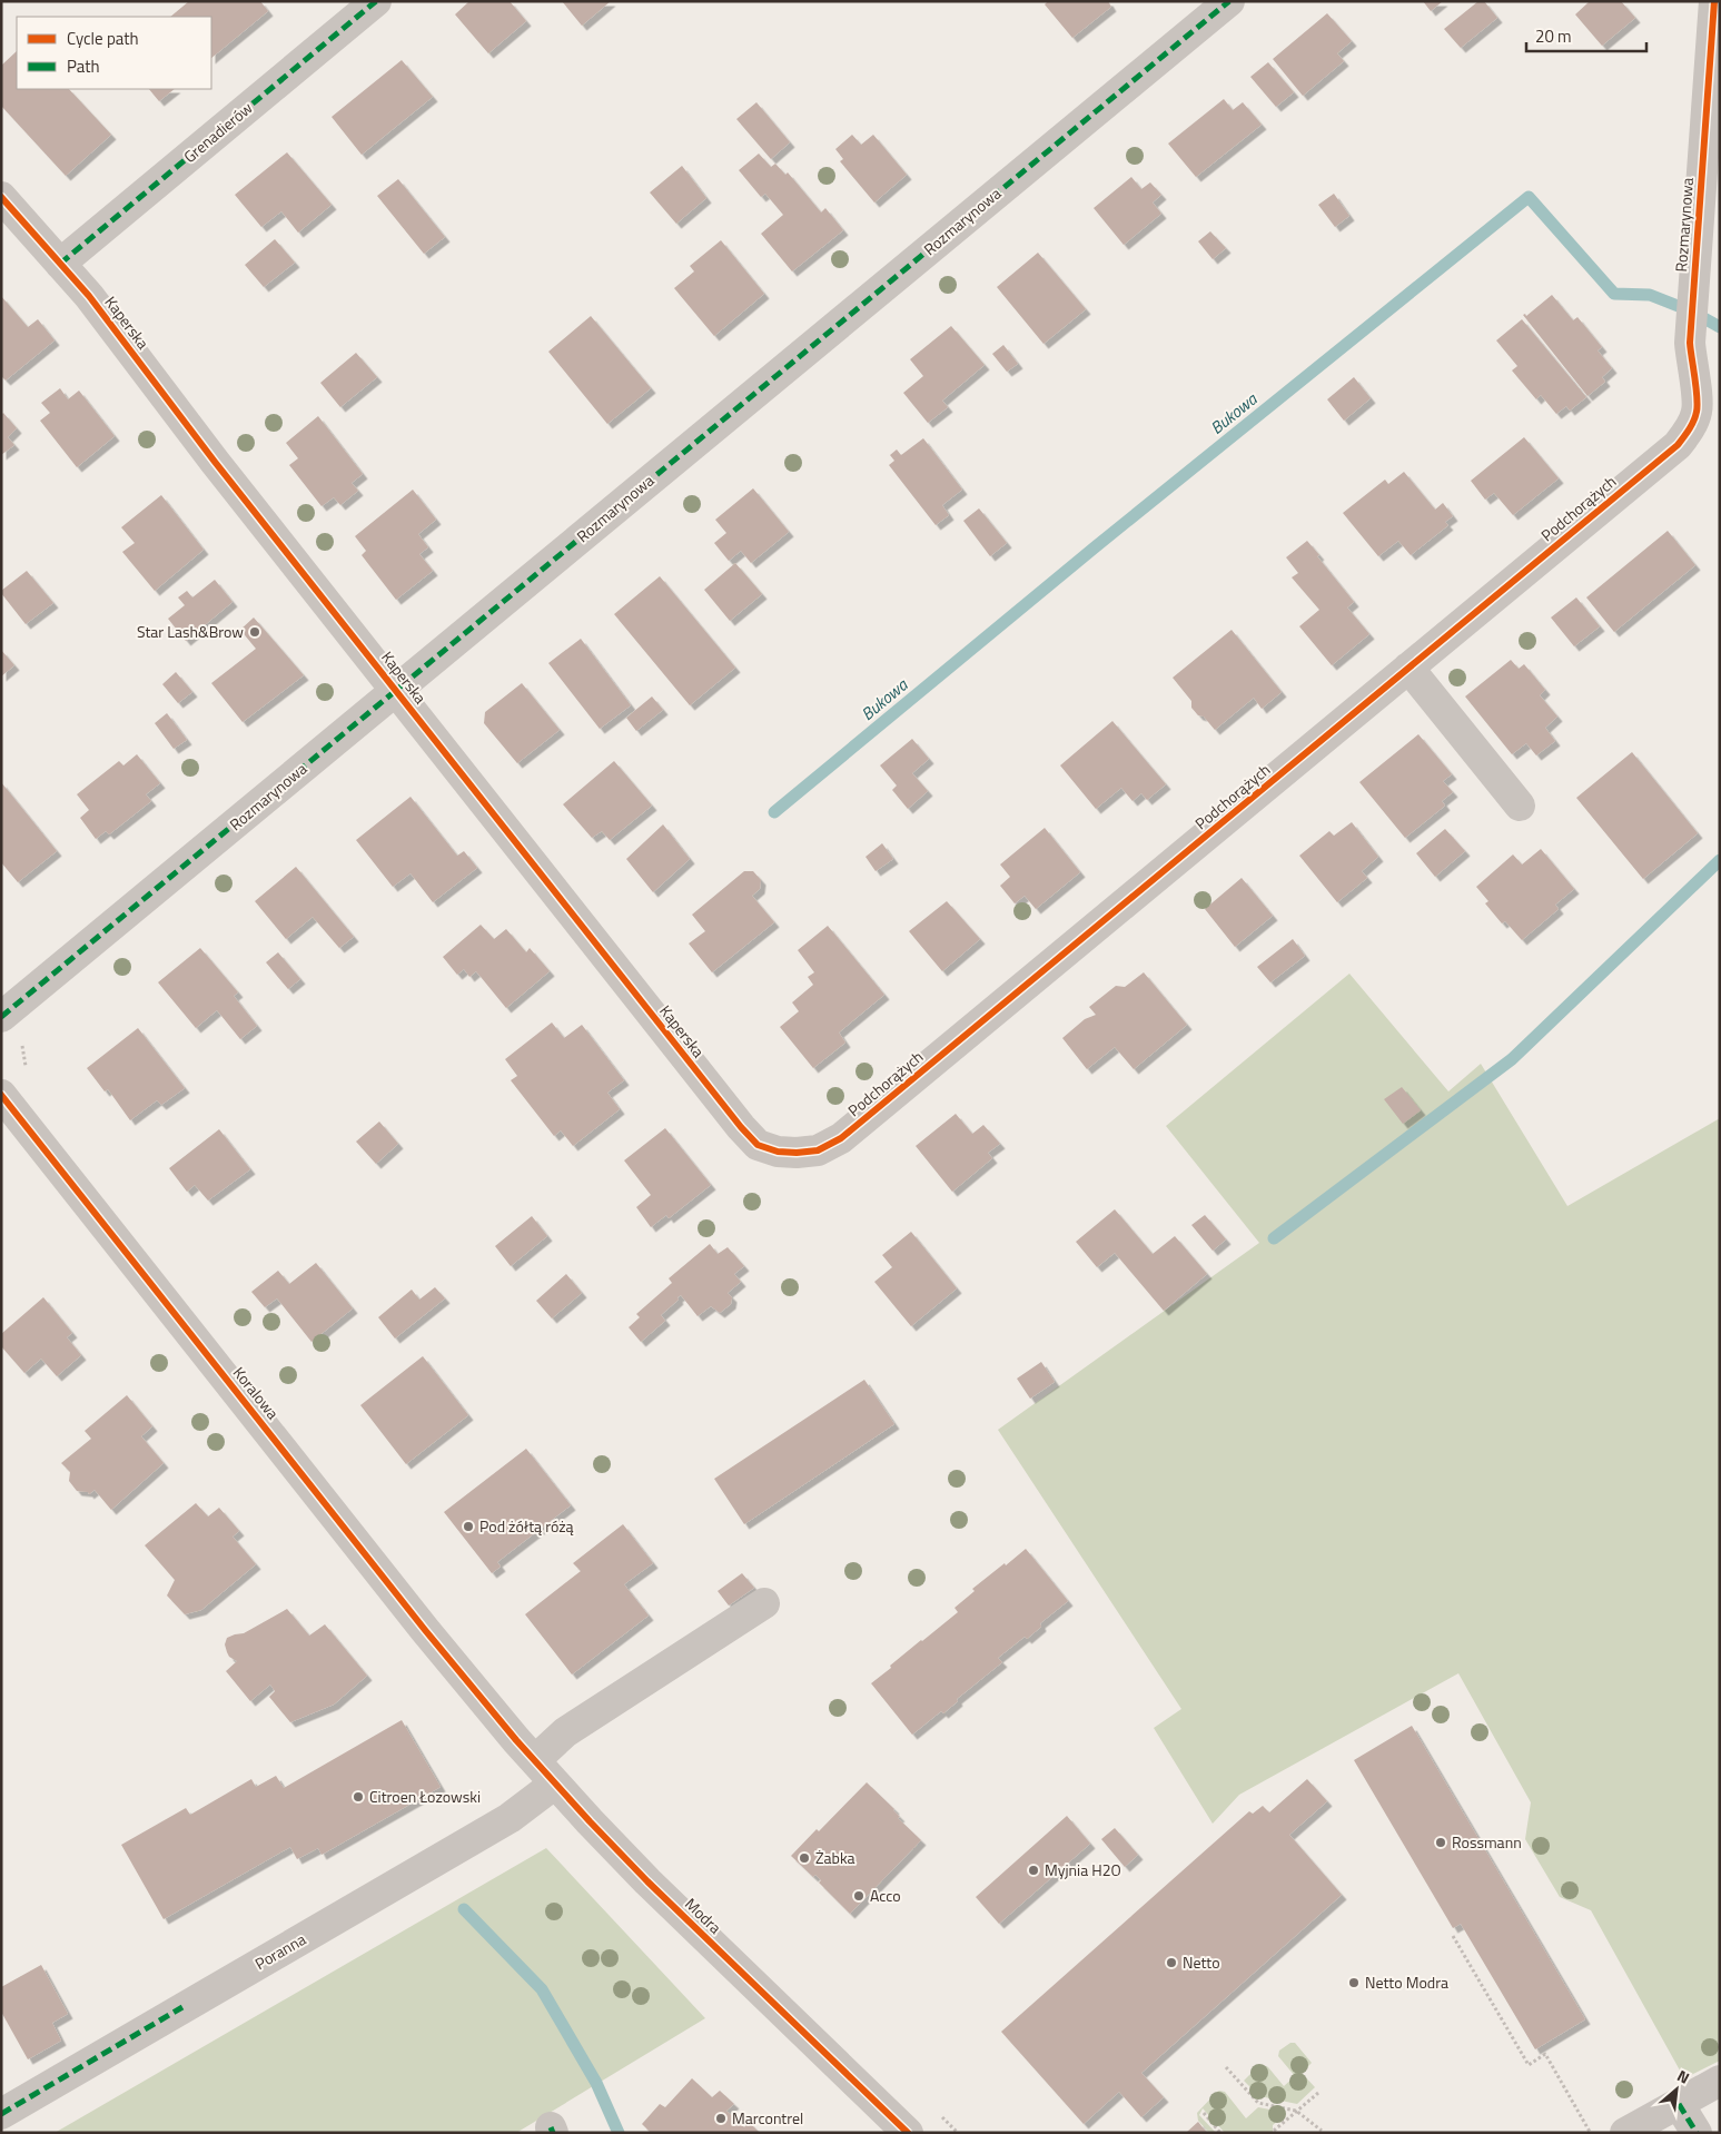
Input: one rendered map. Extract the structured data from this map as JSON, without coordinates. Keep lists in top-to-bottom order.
{
  "streets": {
    "street": [
      "Grenadierów",
      "Rozmarynowa",
      "Kaperska",
      "Podchorążych",
      "Koralowa",
      "Modra",
      "Poranna"
    ]
  },
  "crossings": [
    ["Grenadierów", "Kaperska"],
    ["Rozmarynowa", "Kaperska"],
    ["Rozmarynowa", "Podchorążych"],
    ["Kaperska", "Podchorążych"],
    ["Koralowa", "Modra"],
    ["Modra", "Poranna"]
  ],
  "water": ["Bukowa"],
  "places": [
    "Star Lash&Brow",
    "Pod żółtą różą",
    "Citroen Łozowski",
    "Rossmann",
    "Żabka",
    "Myjnia H2O",
    "Acco",
    "Netto",
    "Netto Modra",
    "Marcontrel"
  ],
  "legend": ["Cycle path", "Path"],
  "scale_bar": "20 m",
  "north": "top right"
}
